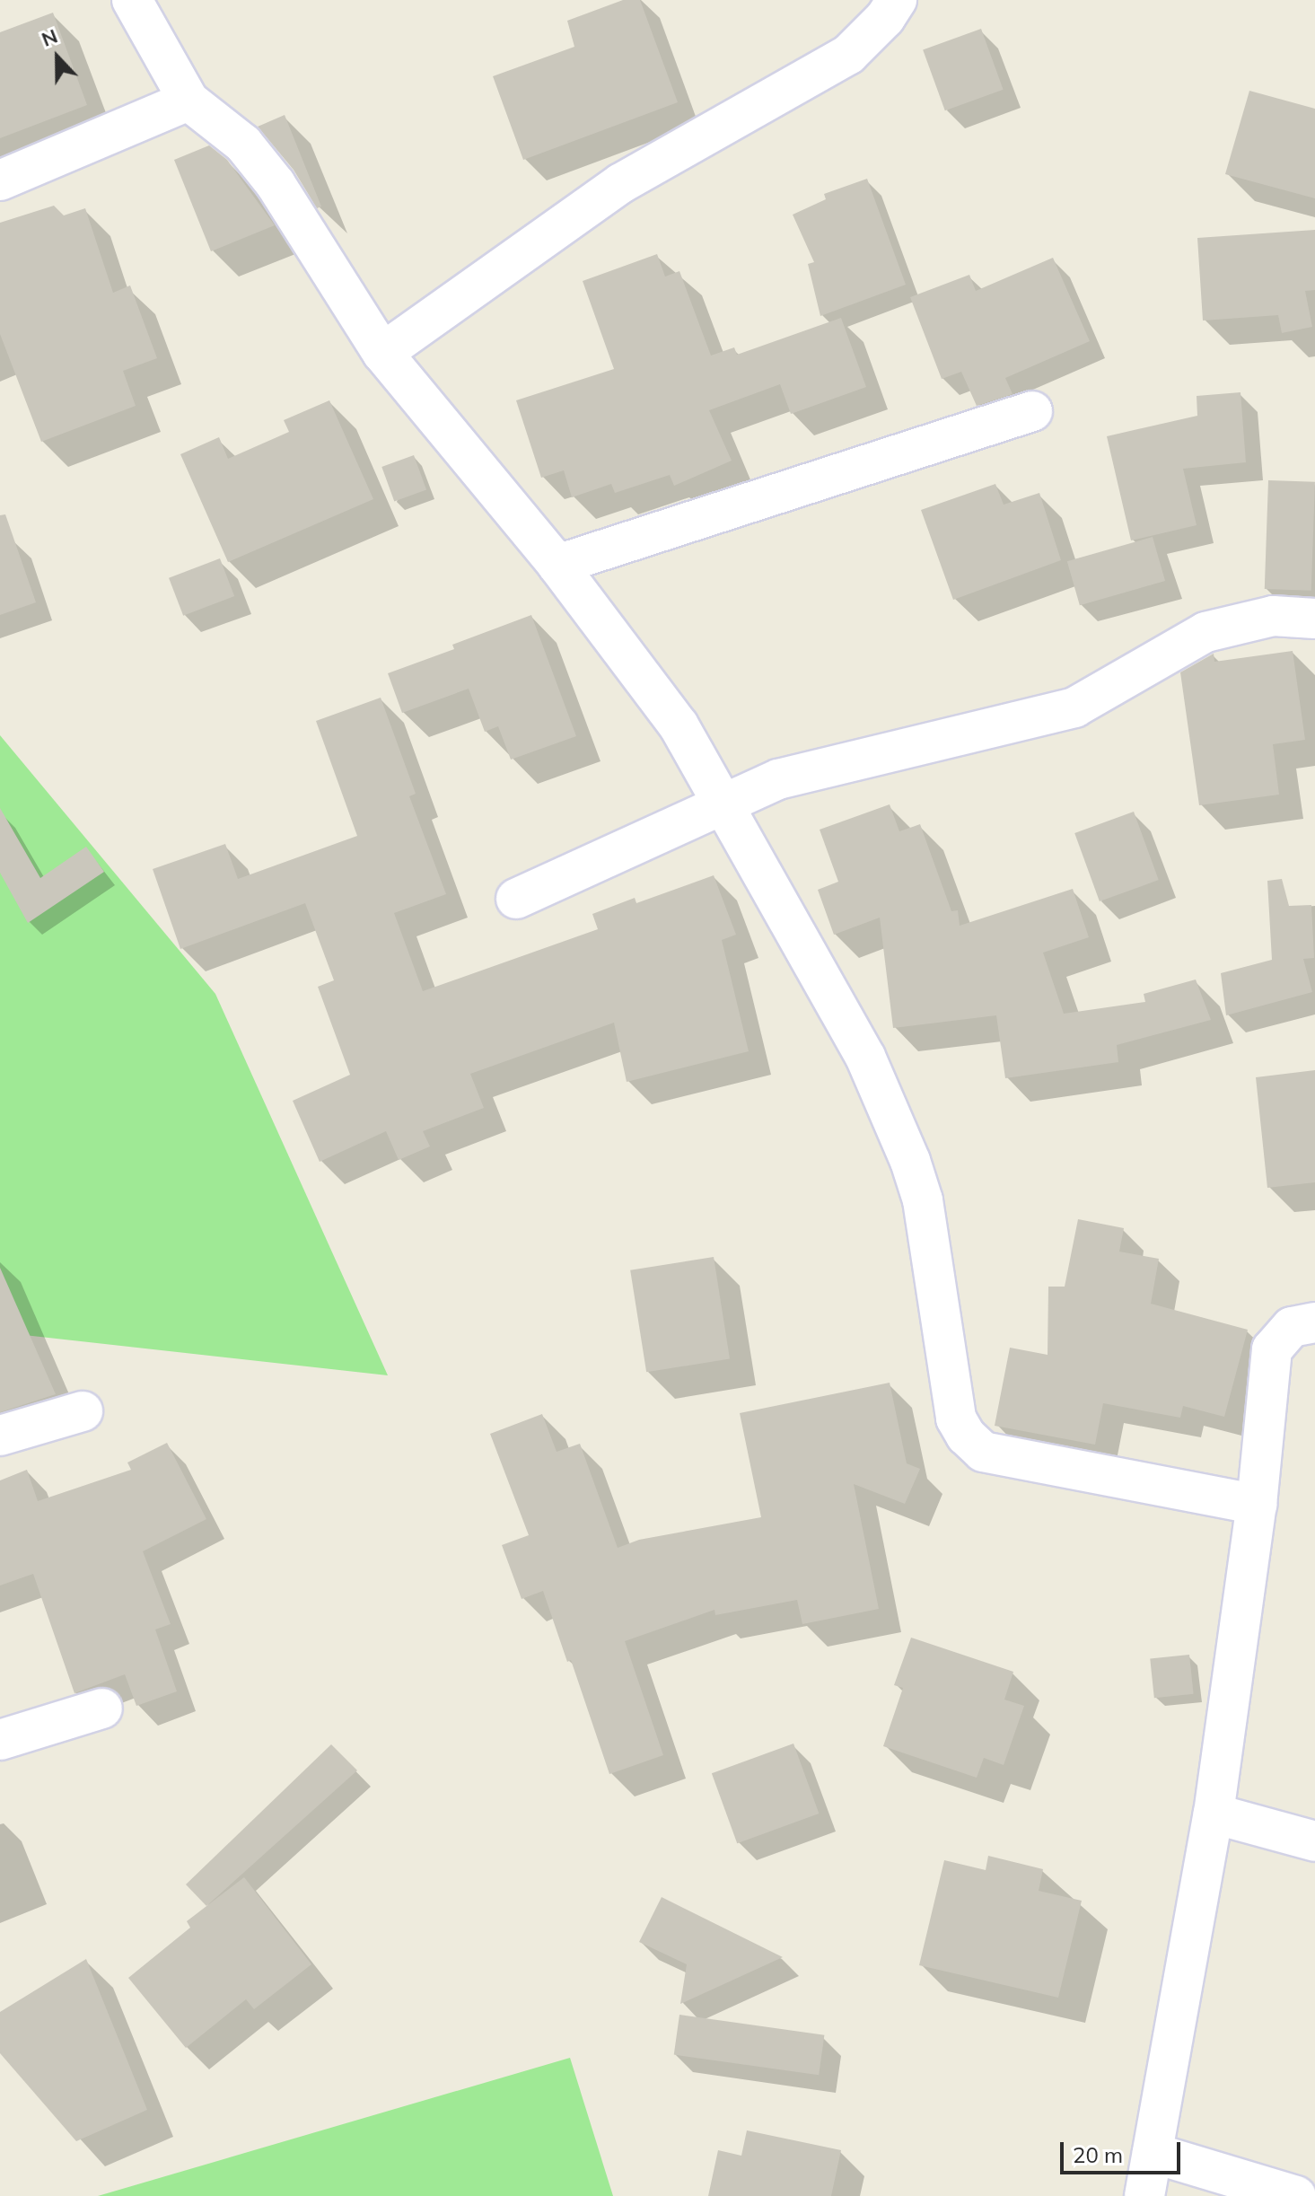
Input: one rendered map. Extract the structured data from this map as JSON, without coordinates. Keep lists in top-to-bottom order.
{
  "scale_bar": "20 m",
  "north": "top"
}
